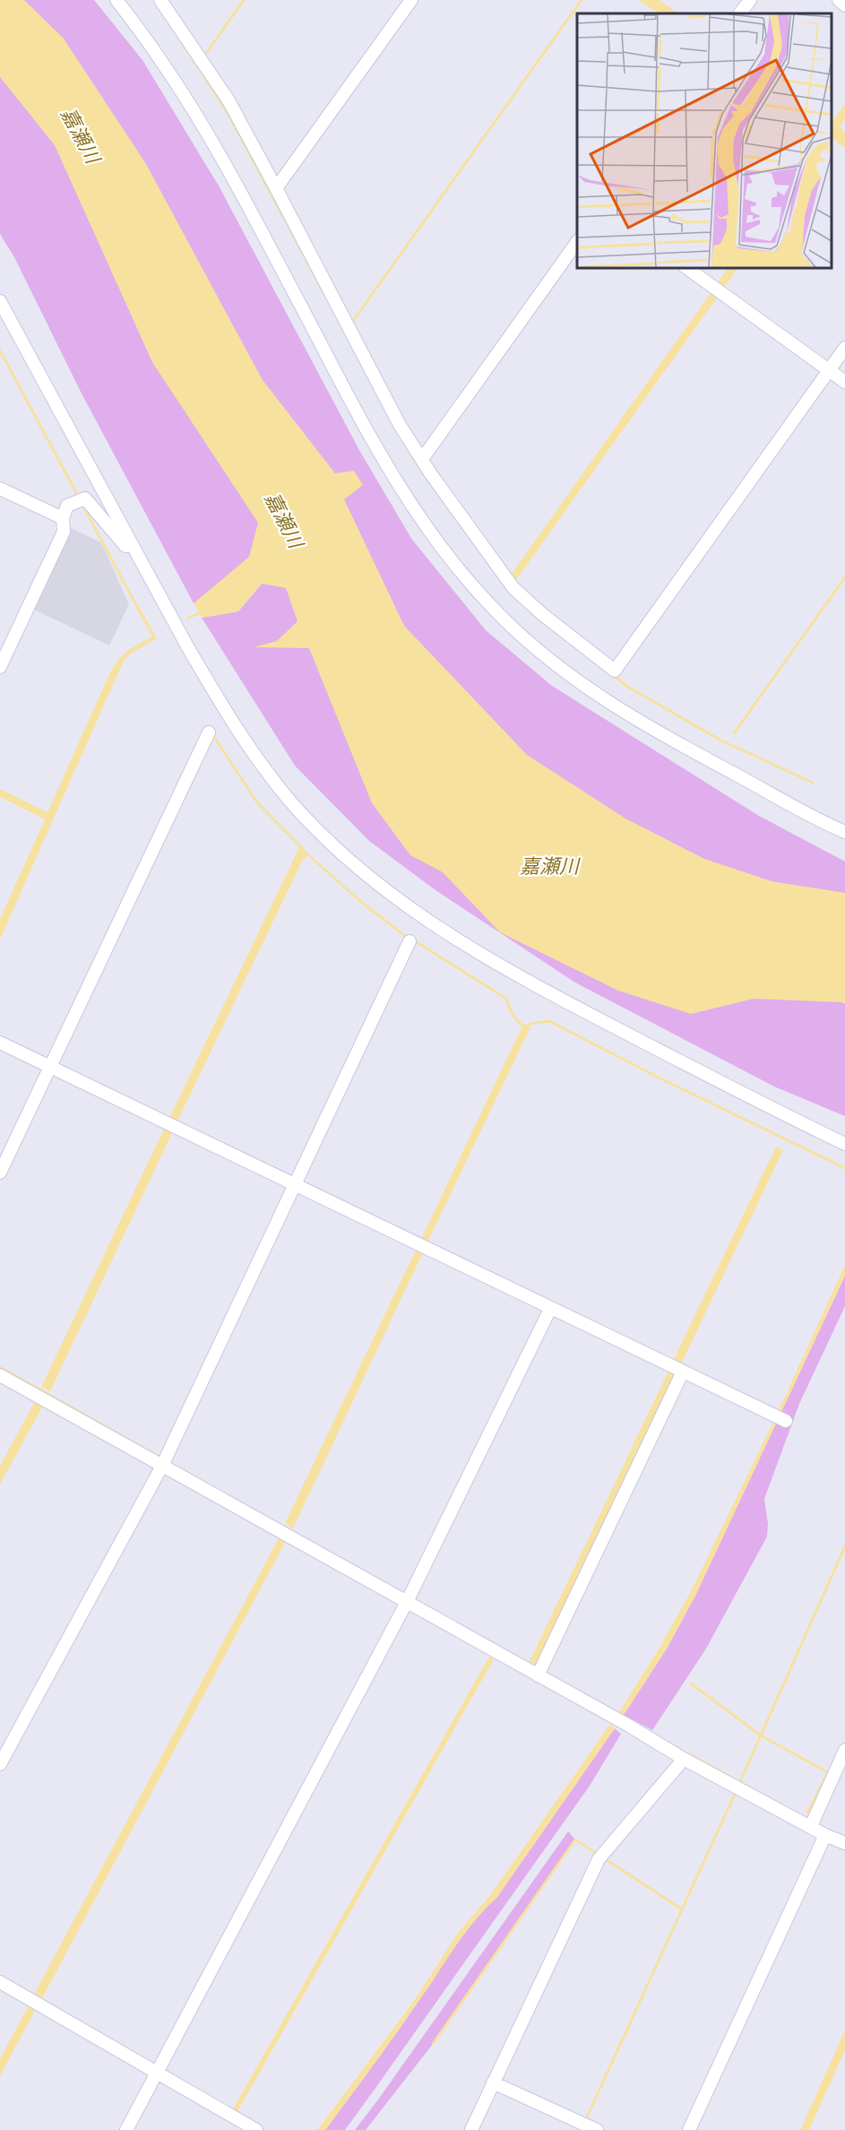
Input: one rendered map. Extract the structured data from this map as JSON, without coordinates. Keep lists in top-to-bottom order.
{
  "water": ["嘉瀬川"]
}
